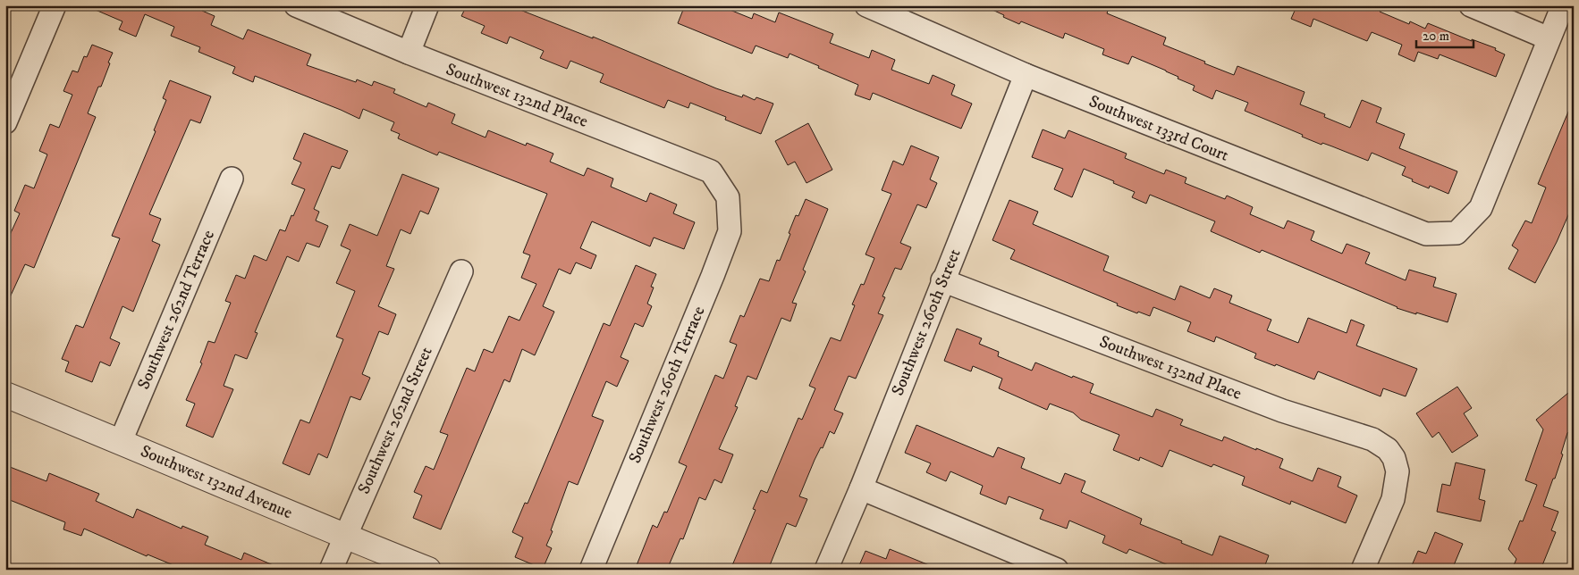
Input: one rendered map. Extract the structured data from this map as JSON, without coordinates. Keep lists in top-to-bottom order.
{
  "streets": {
    "street": [
      "Southwest 132nd Place",
      "Southwest 133rd Court",
      "Southwest 262nd Terrace",
      "Southwest 260th Street",
      "Southwest 260th Terrace",
      "Southwest 262nd Street",
      "Southwest 132nd Avenue"
    ]
  },
  "crossings": [
    ["Southwest 132nd Place", "Southwest 260th Street"],
    ["Southwest 132nd Place", "Southwest 260th Terrace"],
    ["Southwest 133rd Court", "Southwest 260th Street"],
    ["Southwest 262nd Terrace", "Southwest 132nd Avenue"],
    ["Southwest 262nd Street", "Southwest 132nd Avenue"]
  ],
  "scale_bar": "20 m"
}
